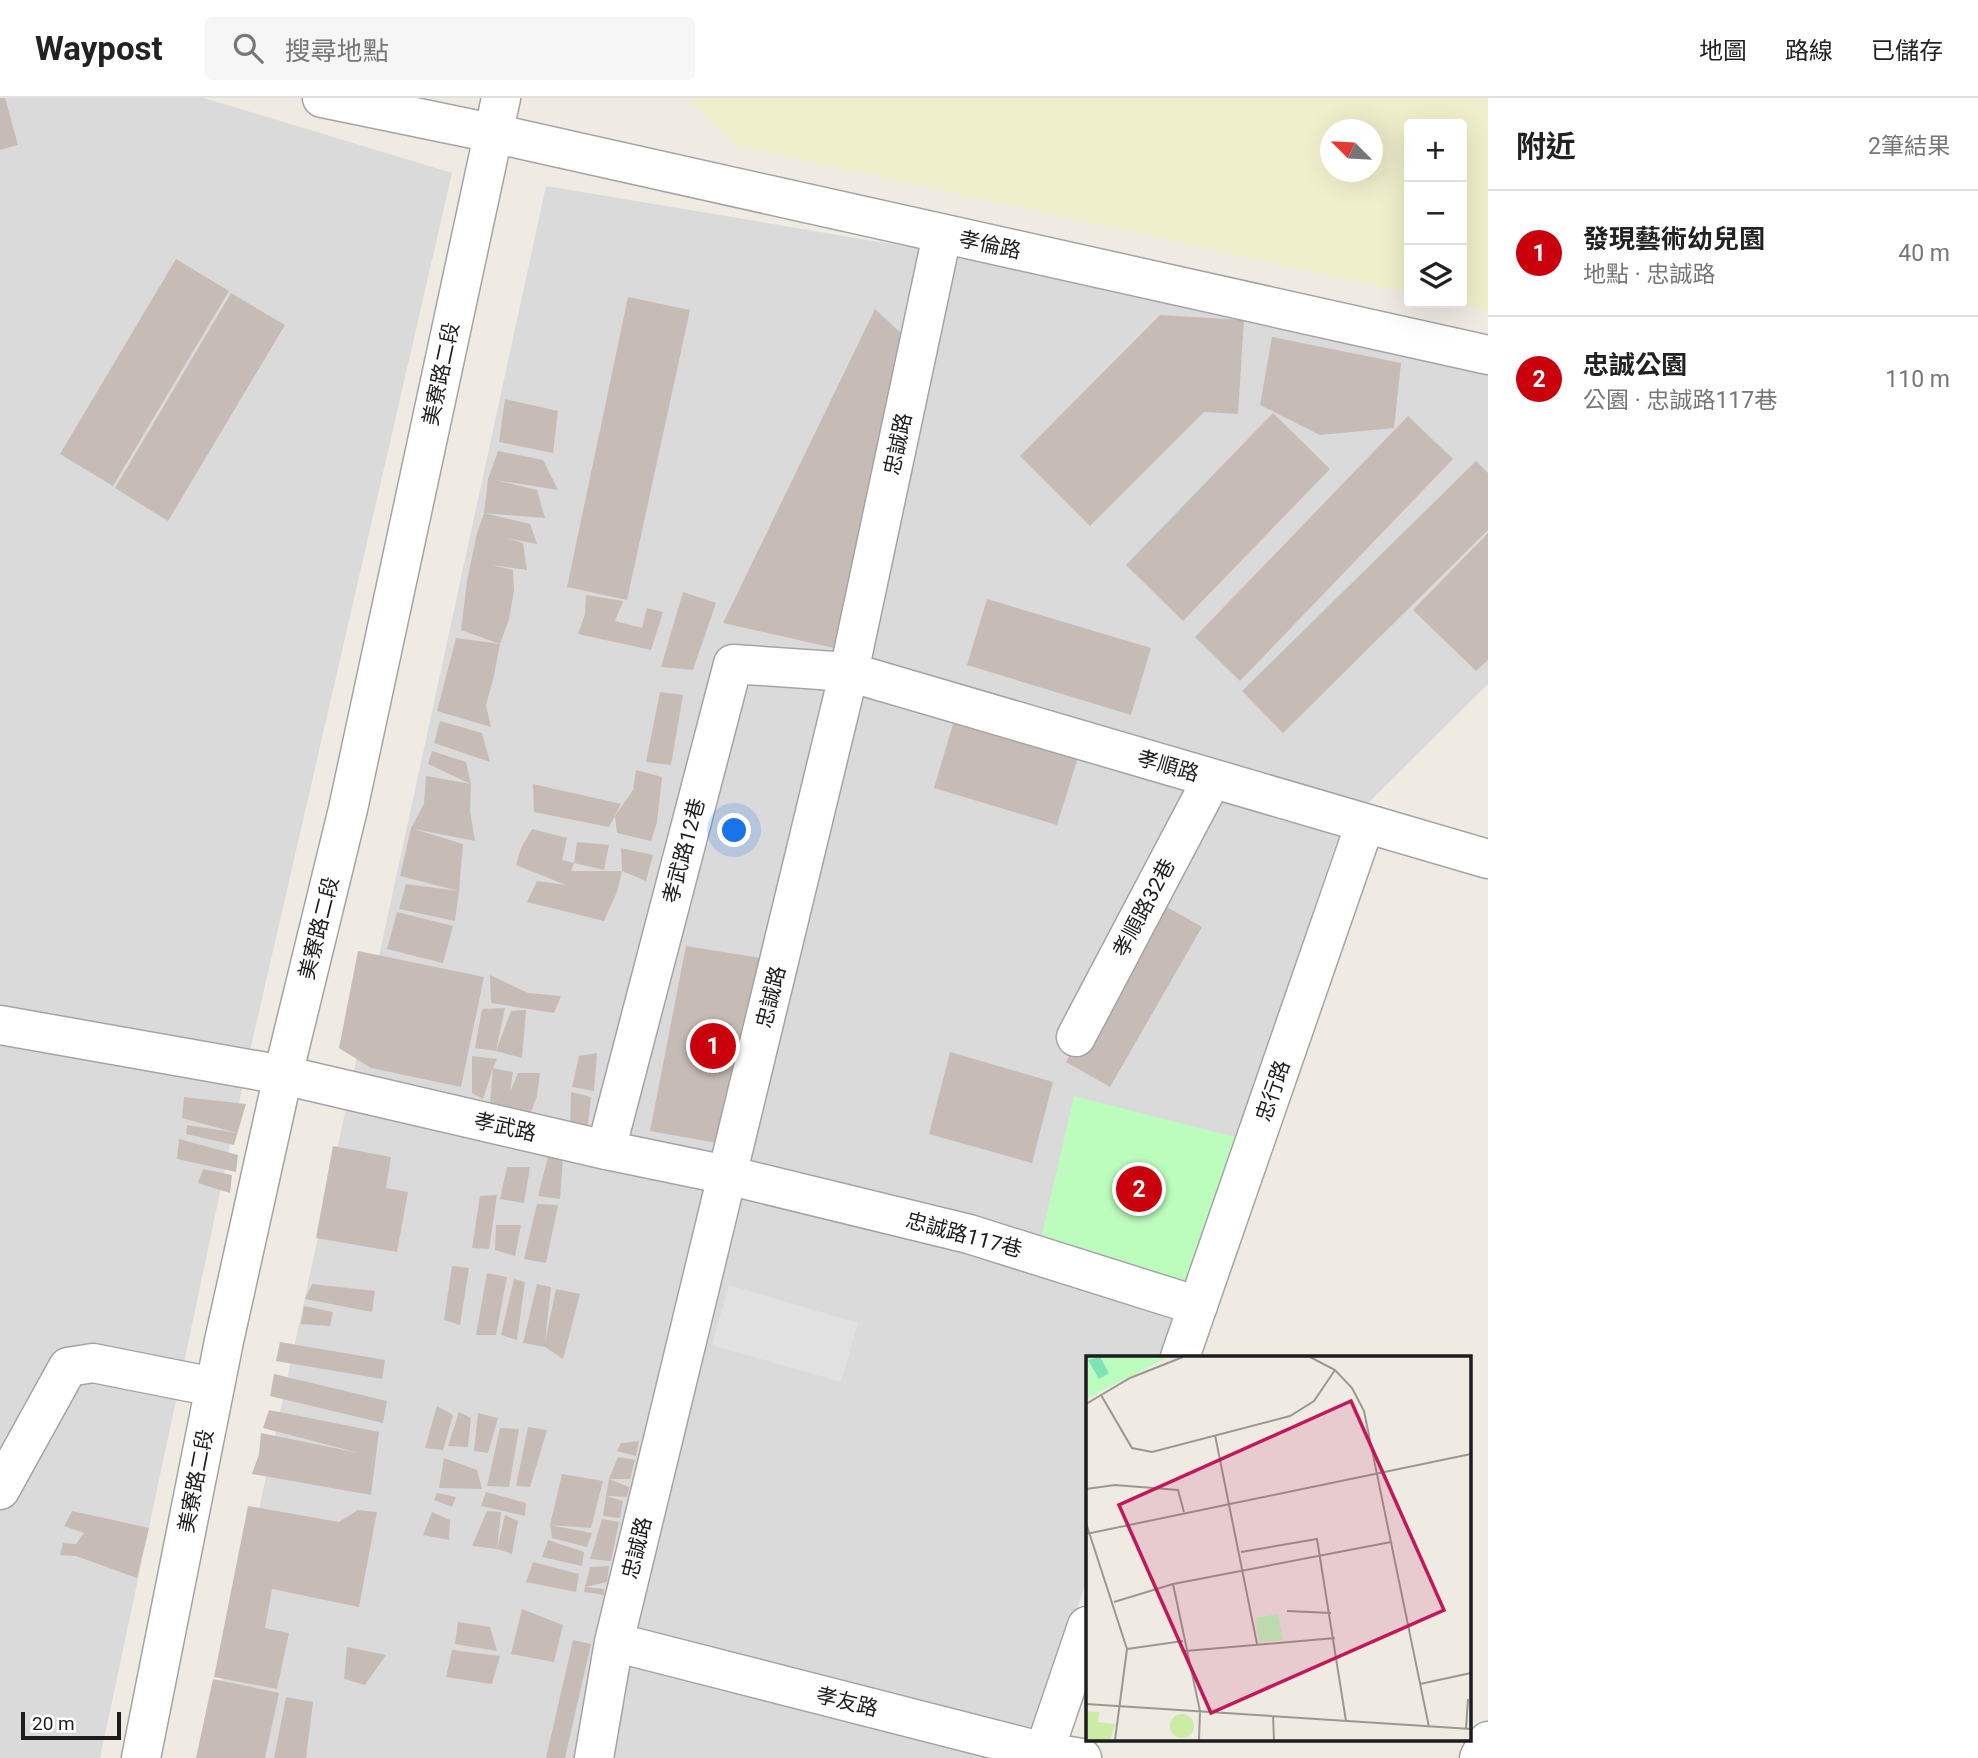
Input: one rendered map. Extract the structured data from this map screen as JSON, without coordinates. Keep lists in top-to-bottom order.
{
  "streets": {
    "street": [
      "孝倫路",
      "美寮路二段",
      "忠誠路",
      "孝順路",
      "孝武路12巷",
      "孝順路32巷",
      "忠行路",
      "孝武路",
      "忠誠路117巷",
      "孝友路"
    ]
  },
  "crossings": [
    ["孝倫路", "美寮路二段"],
    ["孝倫路", "忠誠路"],
    ["美寮路二段", "孝武路"],
    ["忠誠路", "孝順路"],
    ["忠誠路", "孝武路12巷"],
    ["忠誠路", "孝武路"],
    ["忠誠路", "忠誠路117巷"],
    ["忠誠路", "孝友路"],
    ["孝順路", "孝武路12巷"],
    ["孝順路", "孝順路32巷"],
    ["孝順路", "忠行路"],
    ["孝武路12巷", "孝武路"],
    ["忠行路", "忠誠路117巷"],
    ["孝武路", "忠誠路117巷"]
  ],
  "scale_bar": "20 m",
  "north": "top left",
  "page": {
    "header": "Waypost",
    "search": "搜尋地點",
    "nav": ["地圖", "路線", "已儲存"],
    "heading": ["附近", "2筆結果"],
    "map_buttons": ["+", "−"],
    "list": [
      {
        "mark": "1",
        "name": "發現藝術幼兒園",
        "note": "地點 · 忠誠路",
        "value": "40 m"
      },
      {
        "mark": "2",
        "name": "忠誠公園",
        "note": "公園 · 忠誠路117巷",
        "value": "110 m"
      }
    ],
    "pins": ["1", "2"],
    "scale": "20 m"
  }
}
